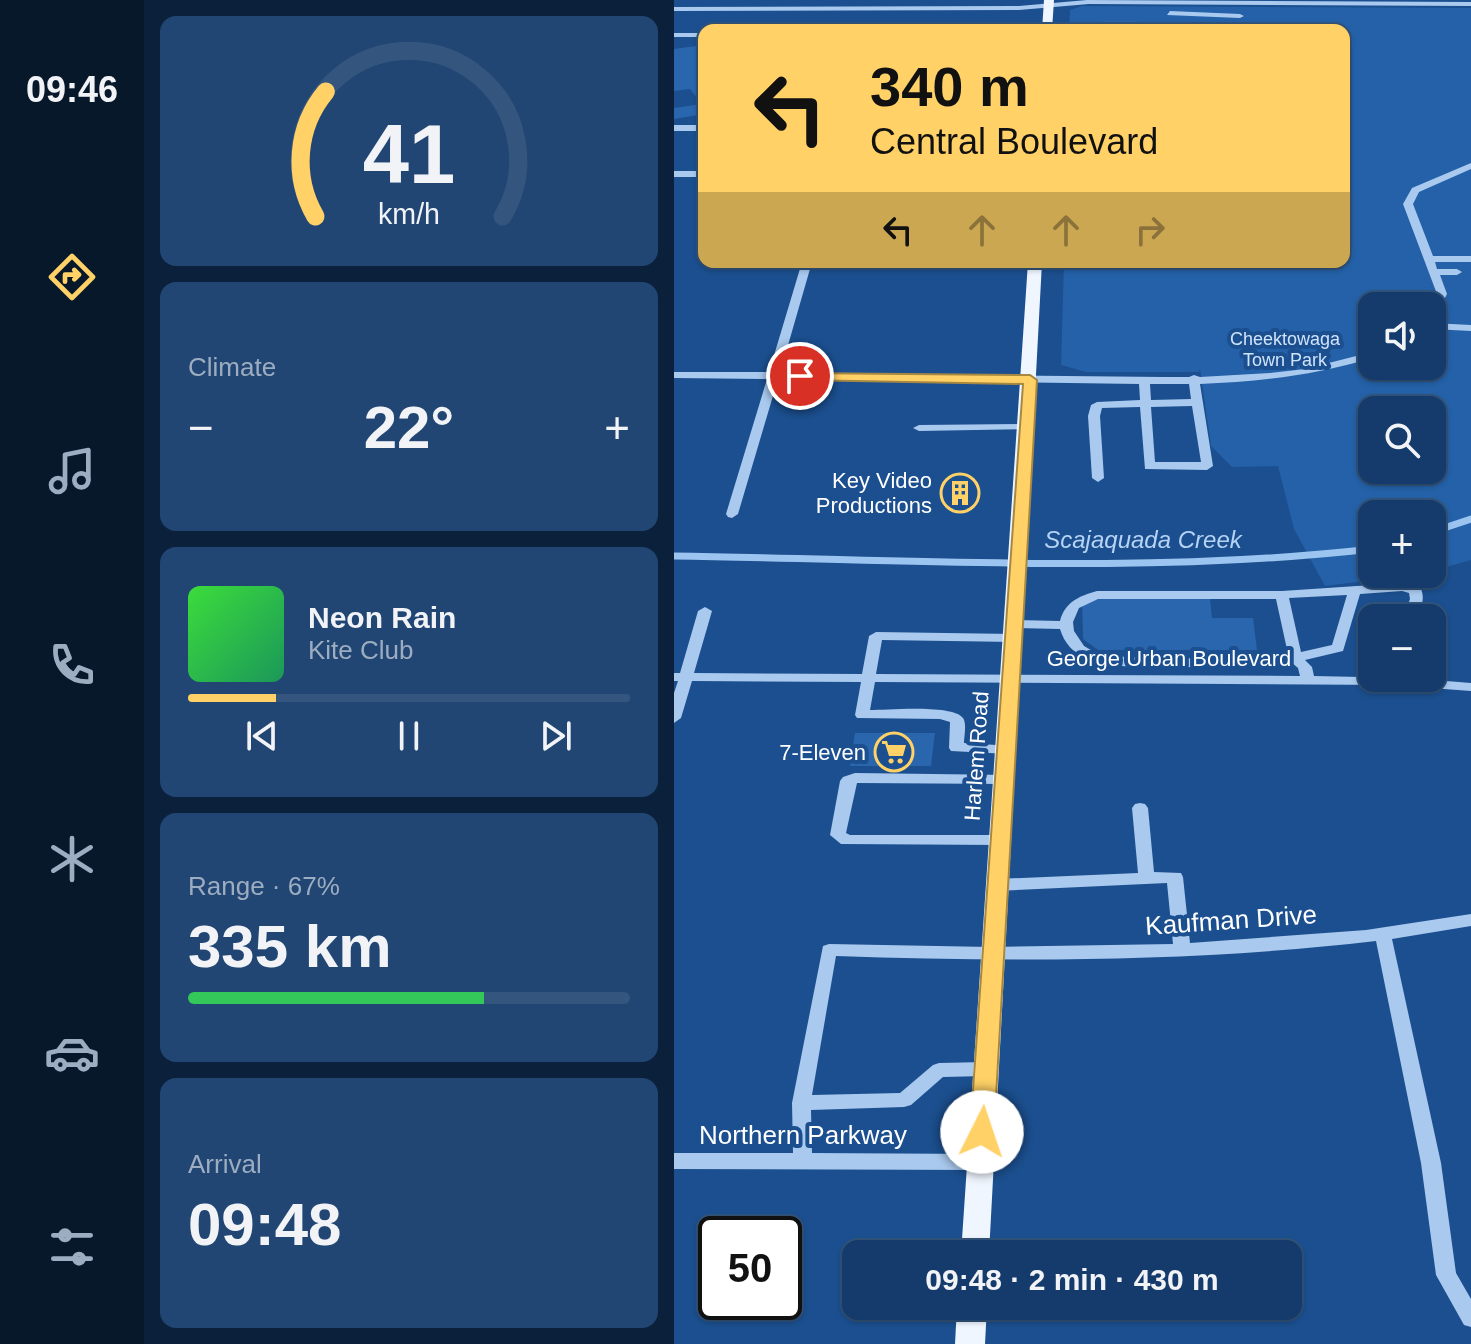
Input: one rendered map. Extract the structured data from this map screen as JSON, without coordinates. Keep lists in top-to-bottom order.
{
  "streets": {
    "main road": ["Harlem Road"],
    "street": ["George Urban Boulevard", "Kaufman Drive", "Northern Parkway"]
  },
  "crossings": [
    ["George Urban Boulevard", "Harlem Road"],
    ["Harlem Road", "Kaufman Drive"],
    ["Harlem Road", "Northern Parkway"]
  ],
  "water": ["Scajaquada Creek"],
  "parks": ["Cheektowaga Town Park"],
  "places": {
    "building": ["Key Video Productions"],
    "supermarket": ["7-Eleven"]
  },
  "page": {
    "tabs": "09:46",
    "turn": ["340 m", "Central Boulevard"],
    "tile": [
      "Climate",
      ["Range · 67%", "335 km"],
      ["Arrival", "09:48"]
    ],
    "map_buttons": ["+", "−"],
    "heat": ["−", "22°", "+"],
    "song": ["Neon Rain", "Kite Club"],
    "limit": "50",
    "trip": "09:48 · 2 min · 430 m",
    "gauge": ["41", "km/h"]
  }
}
